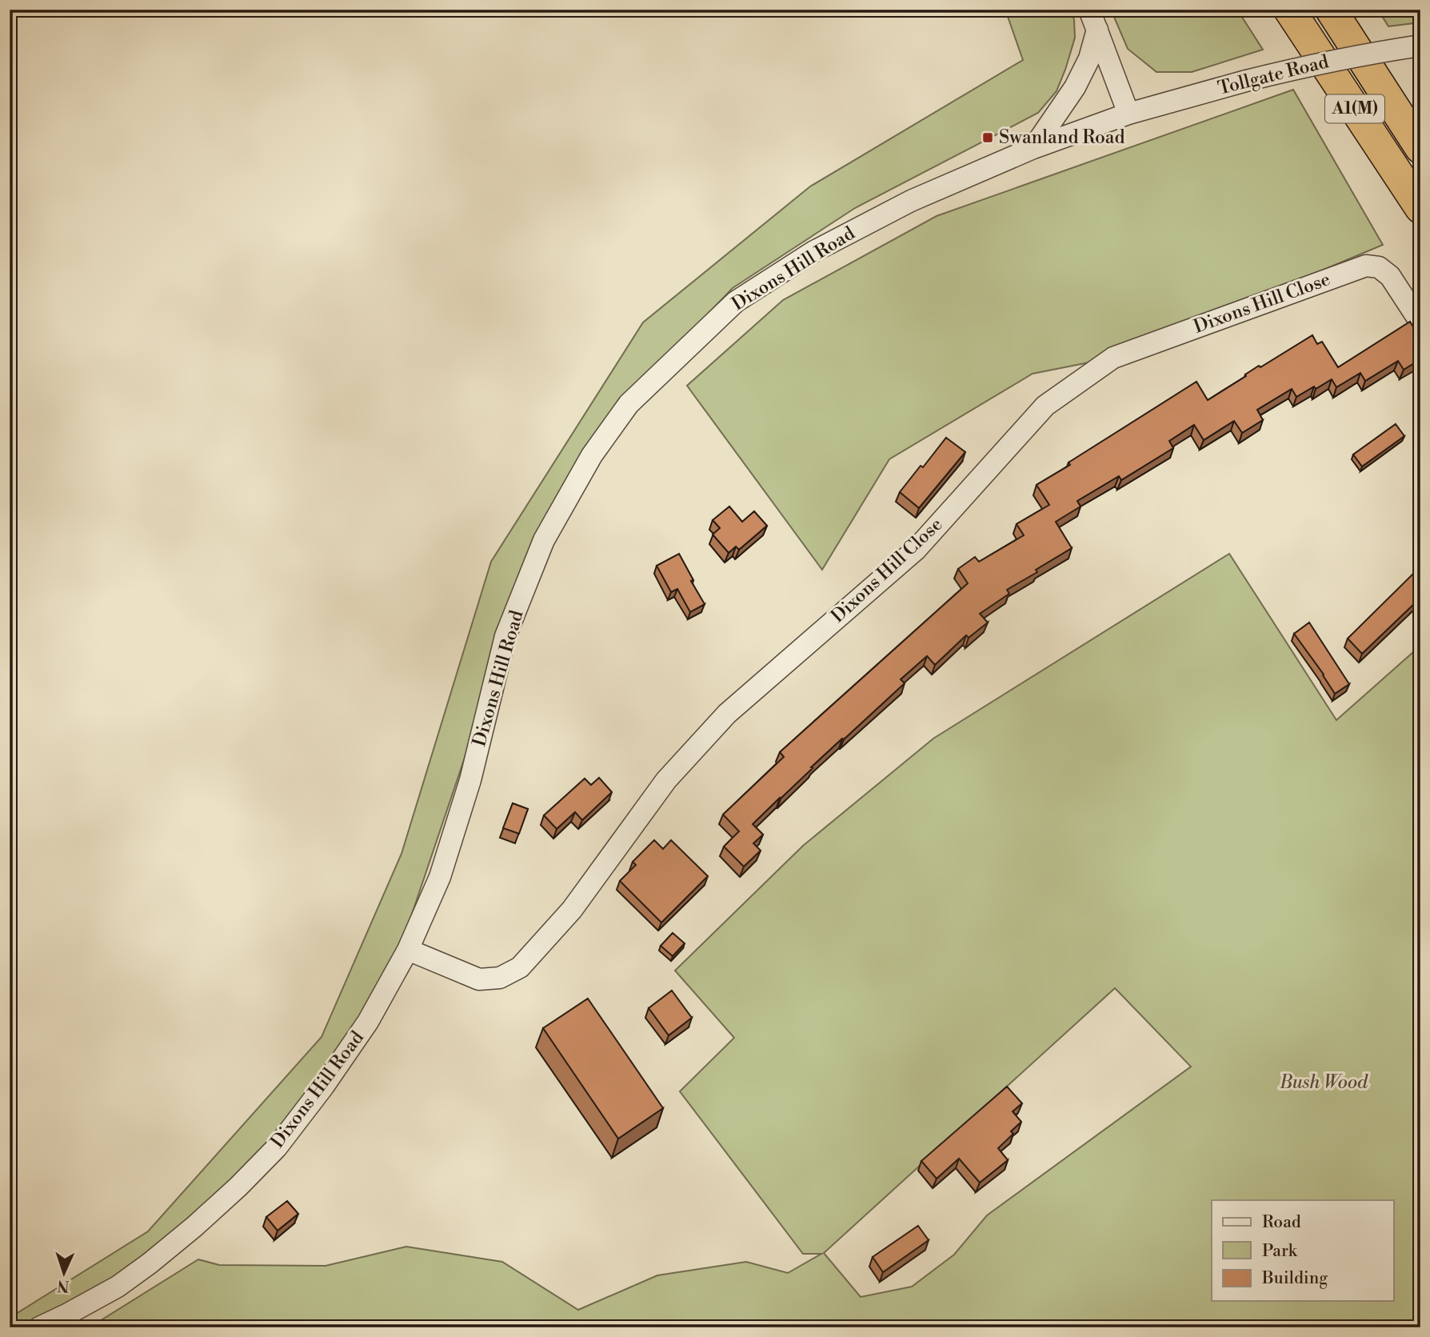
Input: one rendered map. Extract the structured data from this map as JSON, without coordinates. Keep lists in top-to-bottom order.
{
  "streets": {
    "highway": ["A1(M)"],
    "street": ["Tollgate Road", "Dixons Hill Road", "Dixons Hill Close"]
  },
  "crossings": [
    ["Tollgate Road", "Dixons Hill Road"],
    ["Dixons Hill Road", "Dixons Hill Close"]
  ],
  "parks": ["Bush Wood"],
  "places": {
    "transit": ["Swanland Road"]
  },
  "legend": ["Road", "Park", "Building"],
  "north": "bottom"
}
